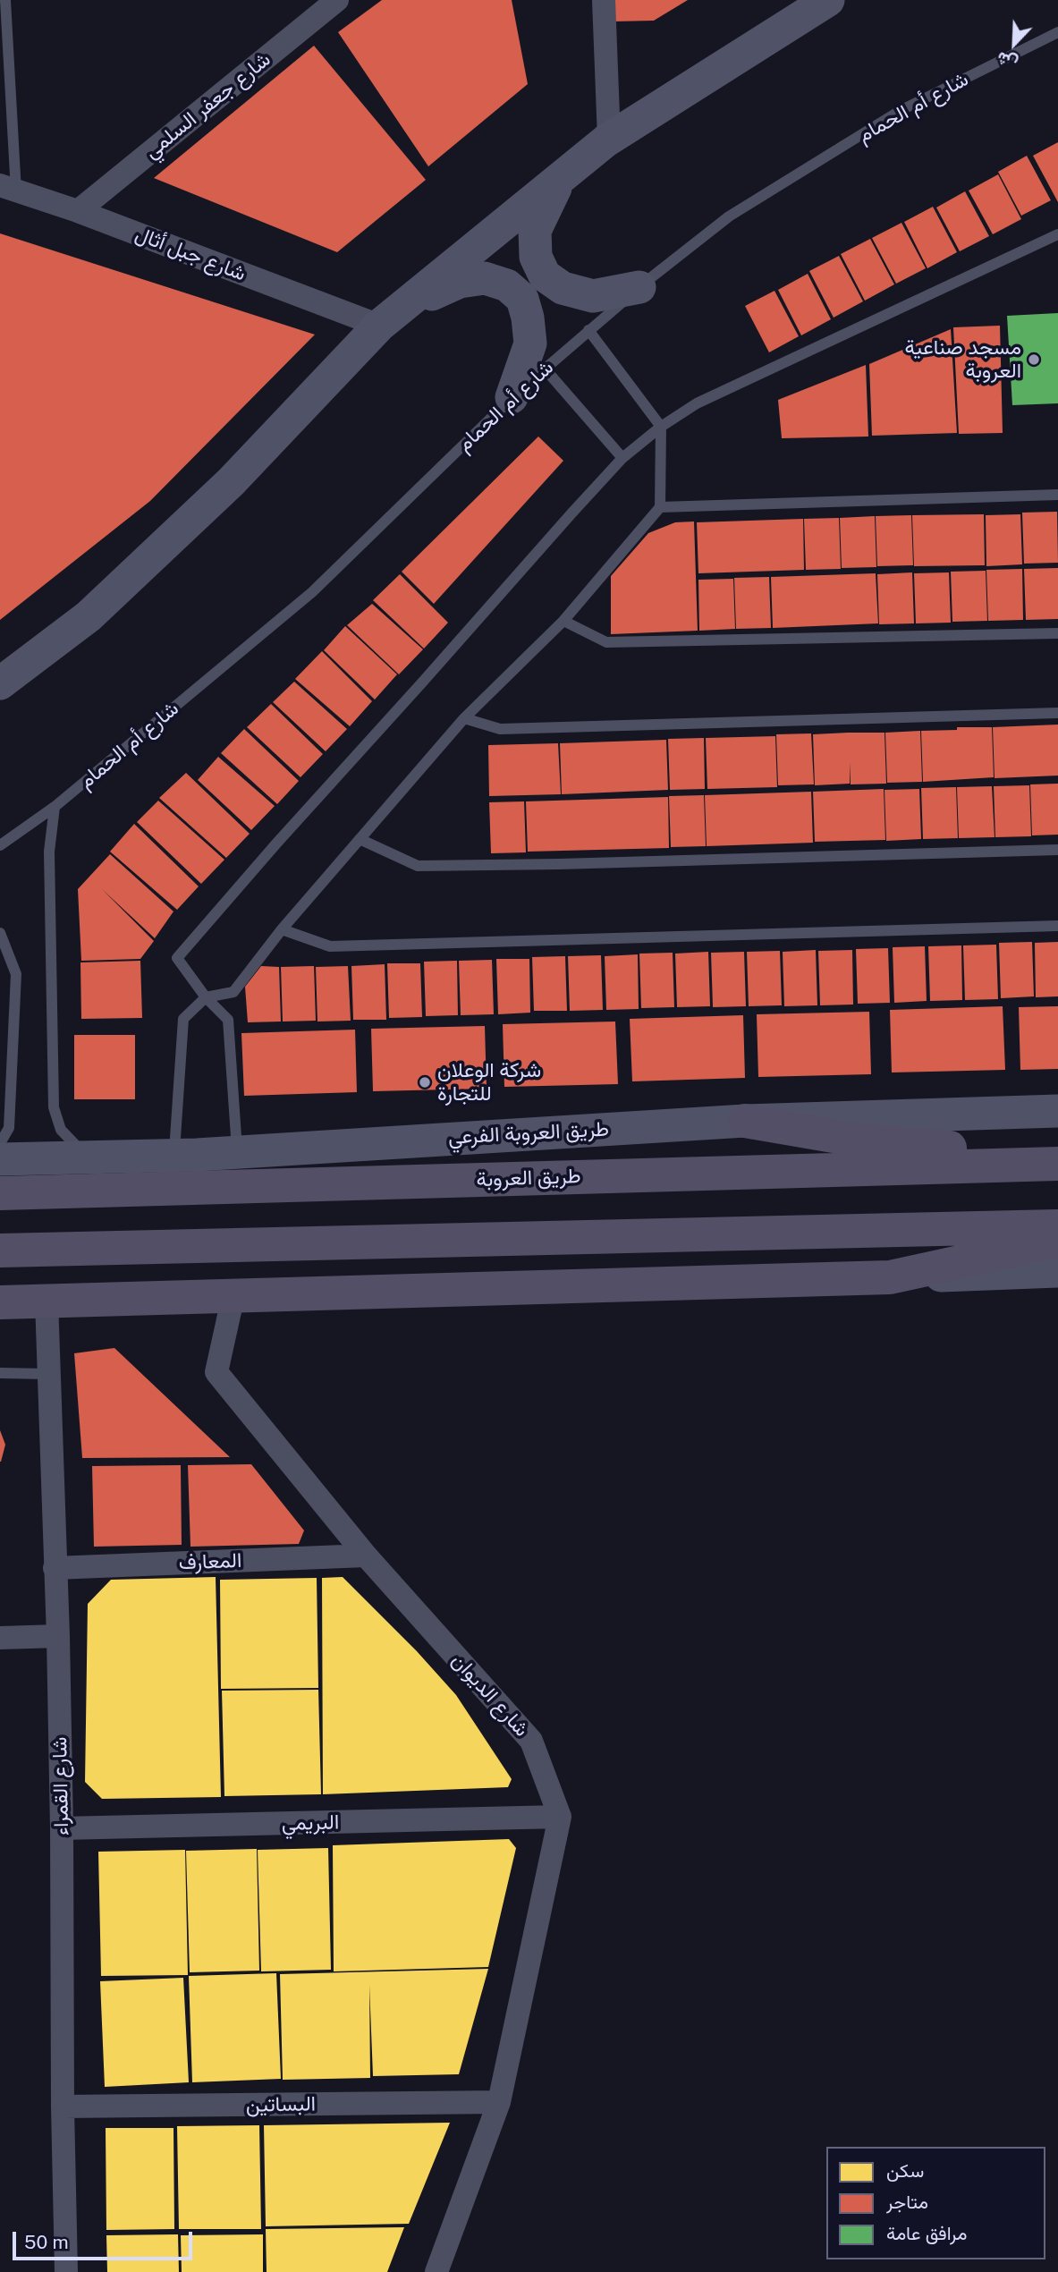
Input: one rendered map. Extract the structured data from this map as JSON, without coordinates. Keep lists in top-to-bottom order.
{
  "streets": {
    "main road": ["طريق العروبة الفرعي", "طريق العروبة"],
    "street": [
      "شارع جعفر السلمي",
      "شارع جبل أثال",
      "المعارف",
      "شارع الديوان",
      "شارع القمراء",
      "البريمي",
      "البساتين"
    ],
    "lane": ["شارع أم الحمام"]
  },
  "crossings": [
    ["شارع جعفر السلمي", "شارع جبل أثال"],
    ["المعارف", "شارع الديوان"],
    ["المعارف", "شارع القمراء"],
    ["شارع الديوان", "البريمي"],
    ["شارع القمراء", "البريمي"],
    ["شارع القمراء", "البساتين"]
  ],
  "places": ["مسجد صناعية العروبة", "شركة الوعلان للتجارة"],
  "legend": ["سكن", "متاجر", "مرافق عامة"],
  "scale_bar": "50 m",
  "north": "bottom left"
}
